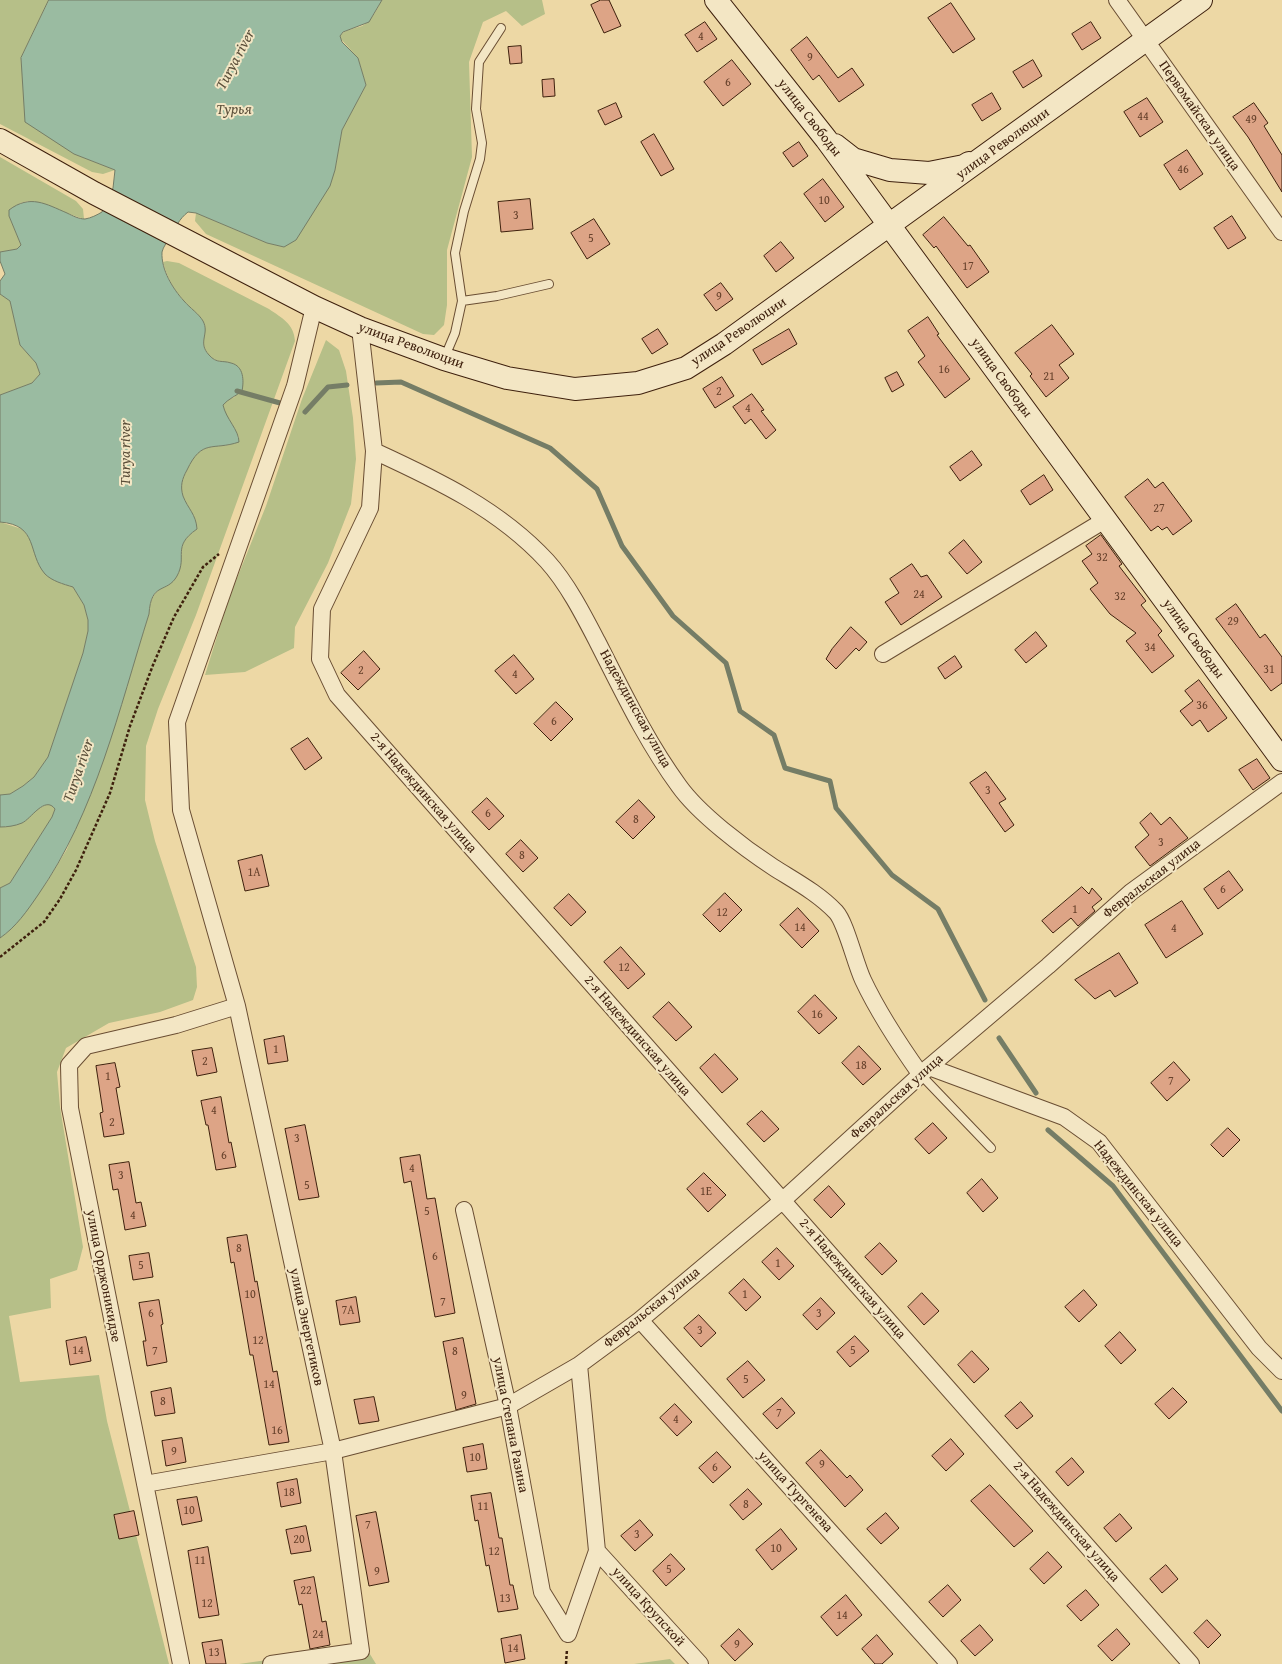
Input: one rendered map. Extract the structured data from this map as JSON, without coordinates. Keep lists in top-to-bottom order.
{
  "streets": {
    "main road": ["улица Свободы", "улица Революции"],
    "street": [
      "Первомайская улица",
      "Надеждинская улица",
      "2-я Надеждинская улица",
      "Февральская улица",
      "улица Орджоникидзе",
      "улица Энергетиков",
      "улица Степана Разина",
      "улица Тургенева",
      "улица Крупской"
    ]
  },
  "crossings": [
    ["Первомайская улица", "улица Революции"],
    ["улица Свободы", "улица Революции"],
    ["улица Революции", "2-я Надеждинская улица"],
    ["улица Революции", "улица Энергетиков"],
    ["Надеждинская улица", "2-я Надеждинская улица"],
    ["Надеждинская улица", "Февральская улица"],
    ["2-я Надеждинская улица", "Февральская улица"],
    ["Февральская улица", "улица Орджоникидзе"],
    ["Февральская улица", "улица Энергетиков"],
    ["Февральская улица", "улица Степана Разина"],
    ["Февральская улица", "улица Тургенева"],
    ["улица Орджоникидзе", "улица Энергетиков"],
    ["улица Степана Разина", "улица Крупской"]
  ],
  "water": ["Turya river", "Турья"],
  "house_numbers": [
    "4",
    "9",
    "6",
    "44",
    "49",
    "46",
    "10",
    "3",
    "5",
    "17",
    "9",
    "16",
    "21",
    "2",
    "4",
    "27",
    "32",
    "24",
    "32",
    "29",
    "34",
    "31",
    "2",
    "4",
    "36",
    "6",
    "3",
    "6",
    "8",
    "3",
    "8",
    "1А",
    "6",
    "1",
    "12",
    "14",
    "4",
    "12",
    "16",
    "1",
    "2",
    "18",
    "1",
    "7",
    "4",
    "2",
    "3",
    "6",
    "4",
    "3",
    "5",
    "1Е",
    "5",
    "4",
    "8",
    "6",
    "1",
    "5",
    "10",
    "1",
    "7",
    "7А",
    "6",
    "3",
    "3",
    "12",
    "14",
    "5",
    "7",
    "8",
    "5",
    "14",
    "9",
    "8",
    "7",
    "4",
    "16",
    "9",
    "10",
    "9",
    "6",
    "18",
    "8",
    "11",
    "10",
    "7",
    "3",
    "20",
    "10",
    "12",
    "11",
    "5",
    "9",
    "22",
    "13",
    "12",
    "14",
    "24",
    "9",
    "14",
    "13"
  ]
}
